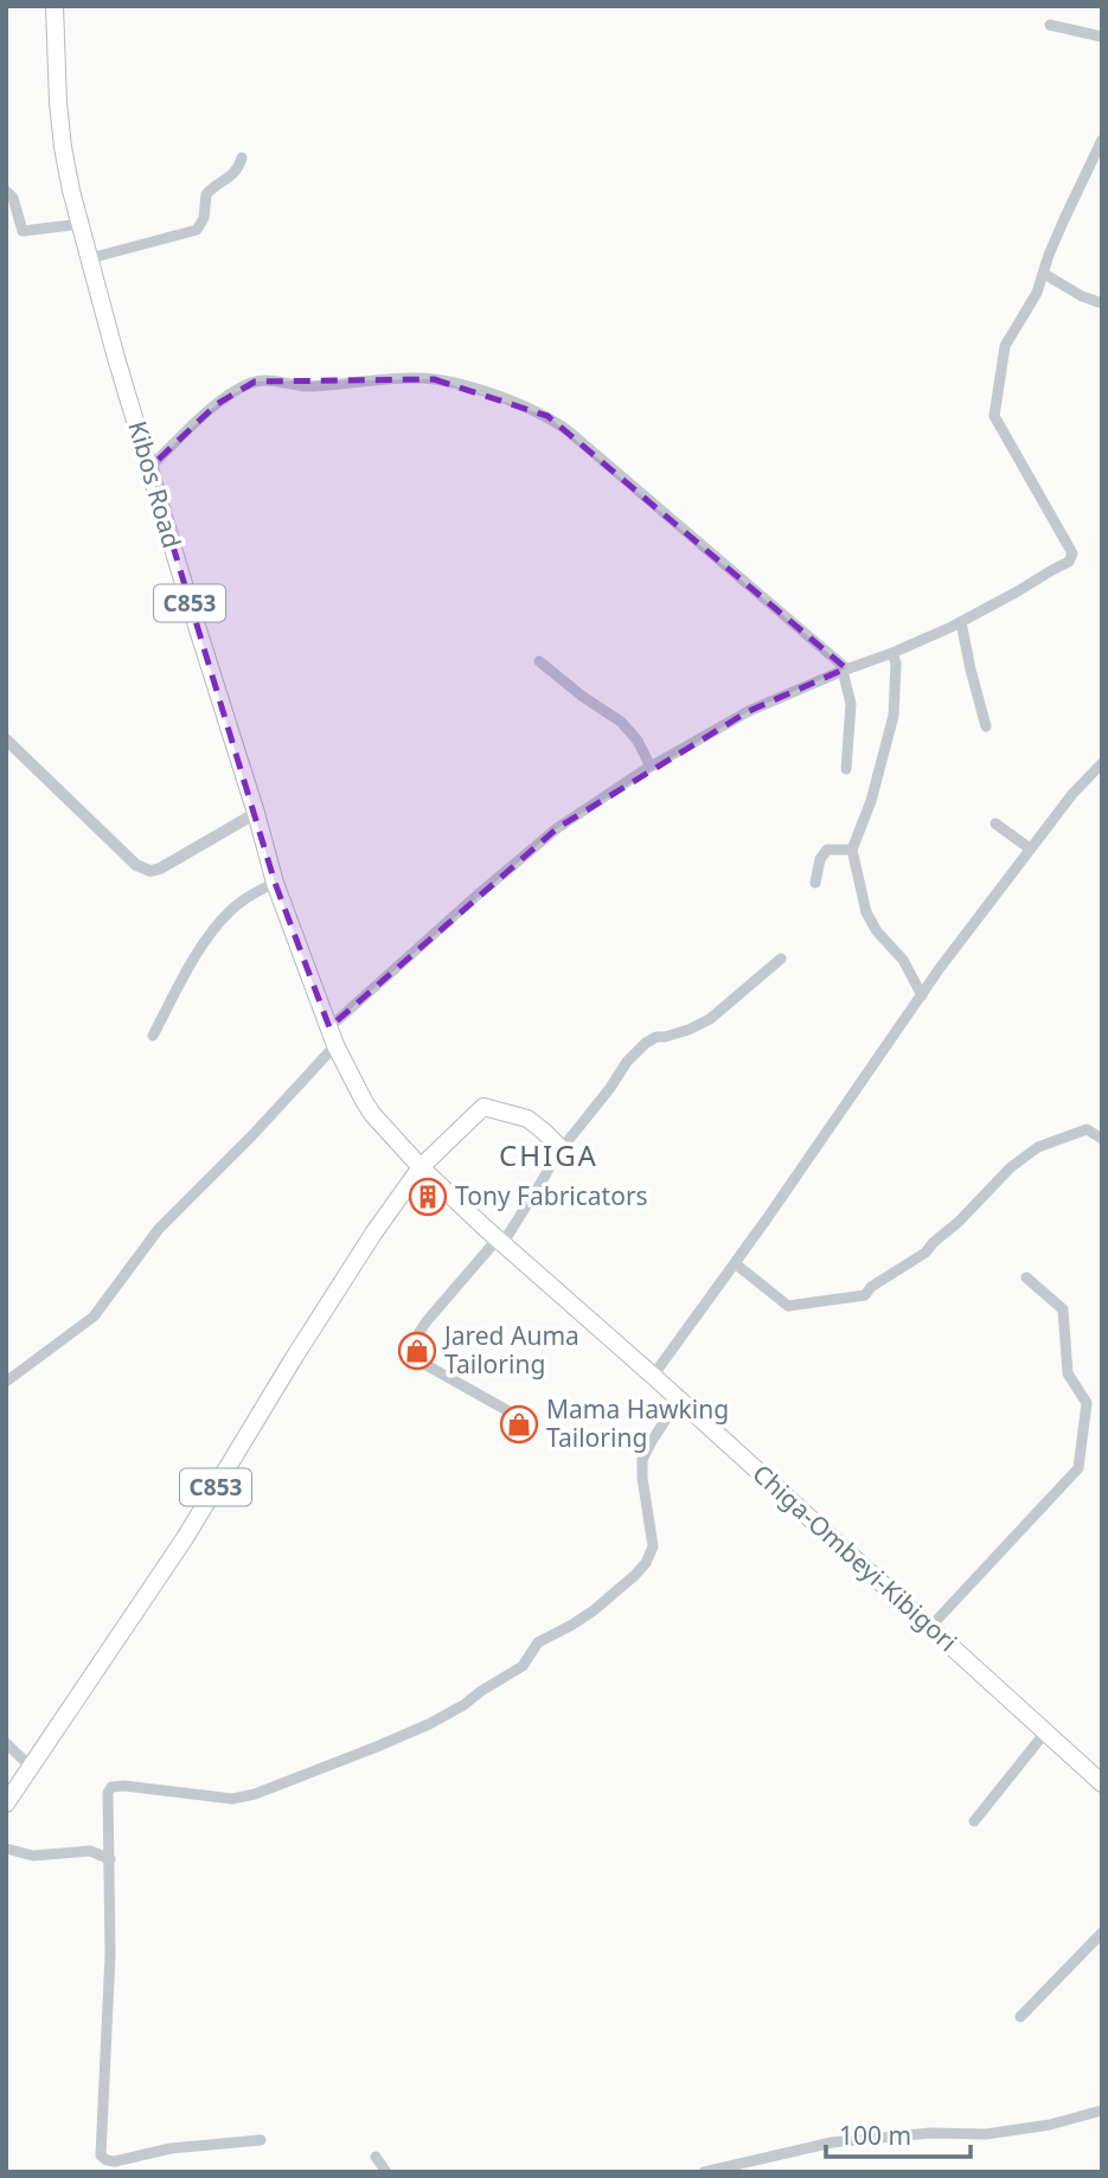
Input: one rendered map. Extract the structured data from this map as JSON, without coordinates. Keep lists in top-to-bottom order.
{
  "streets": {
    "main road": ["Kibos Road", "C853", "Chiga-Ombeyi-Kibigori"]
  },
  "crossings": [
    ["Kibos Road", "C853"],
    ["Kibos Road", "Chiga-Ombeyi-Kibigori"],
    ["C853", "Chiga-Ombeyi-Kibigori"]
  ],
  "districts": ["CHIGA"],
  "places": {
    "building": ["Tony Fabricators"],
    "shop": ["Jared Auma Tailoring", "Mama Hawking Tailoring"]
  },
  "scale_bar": "100 m"
}
